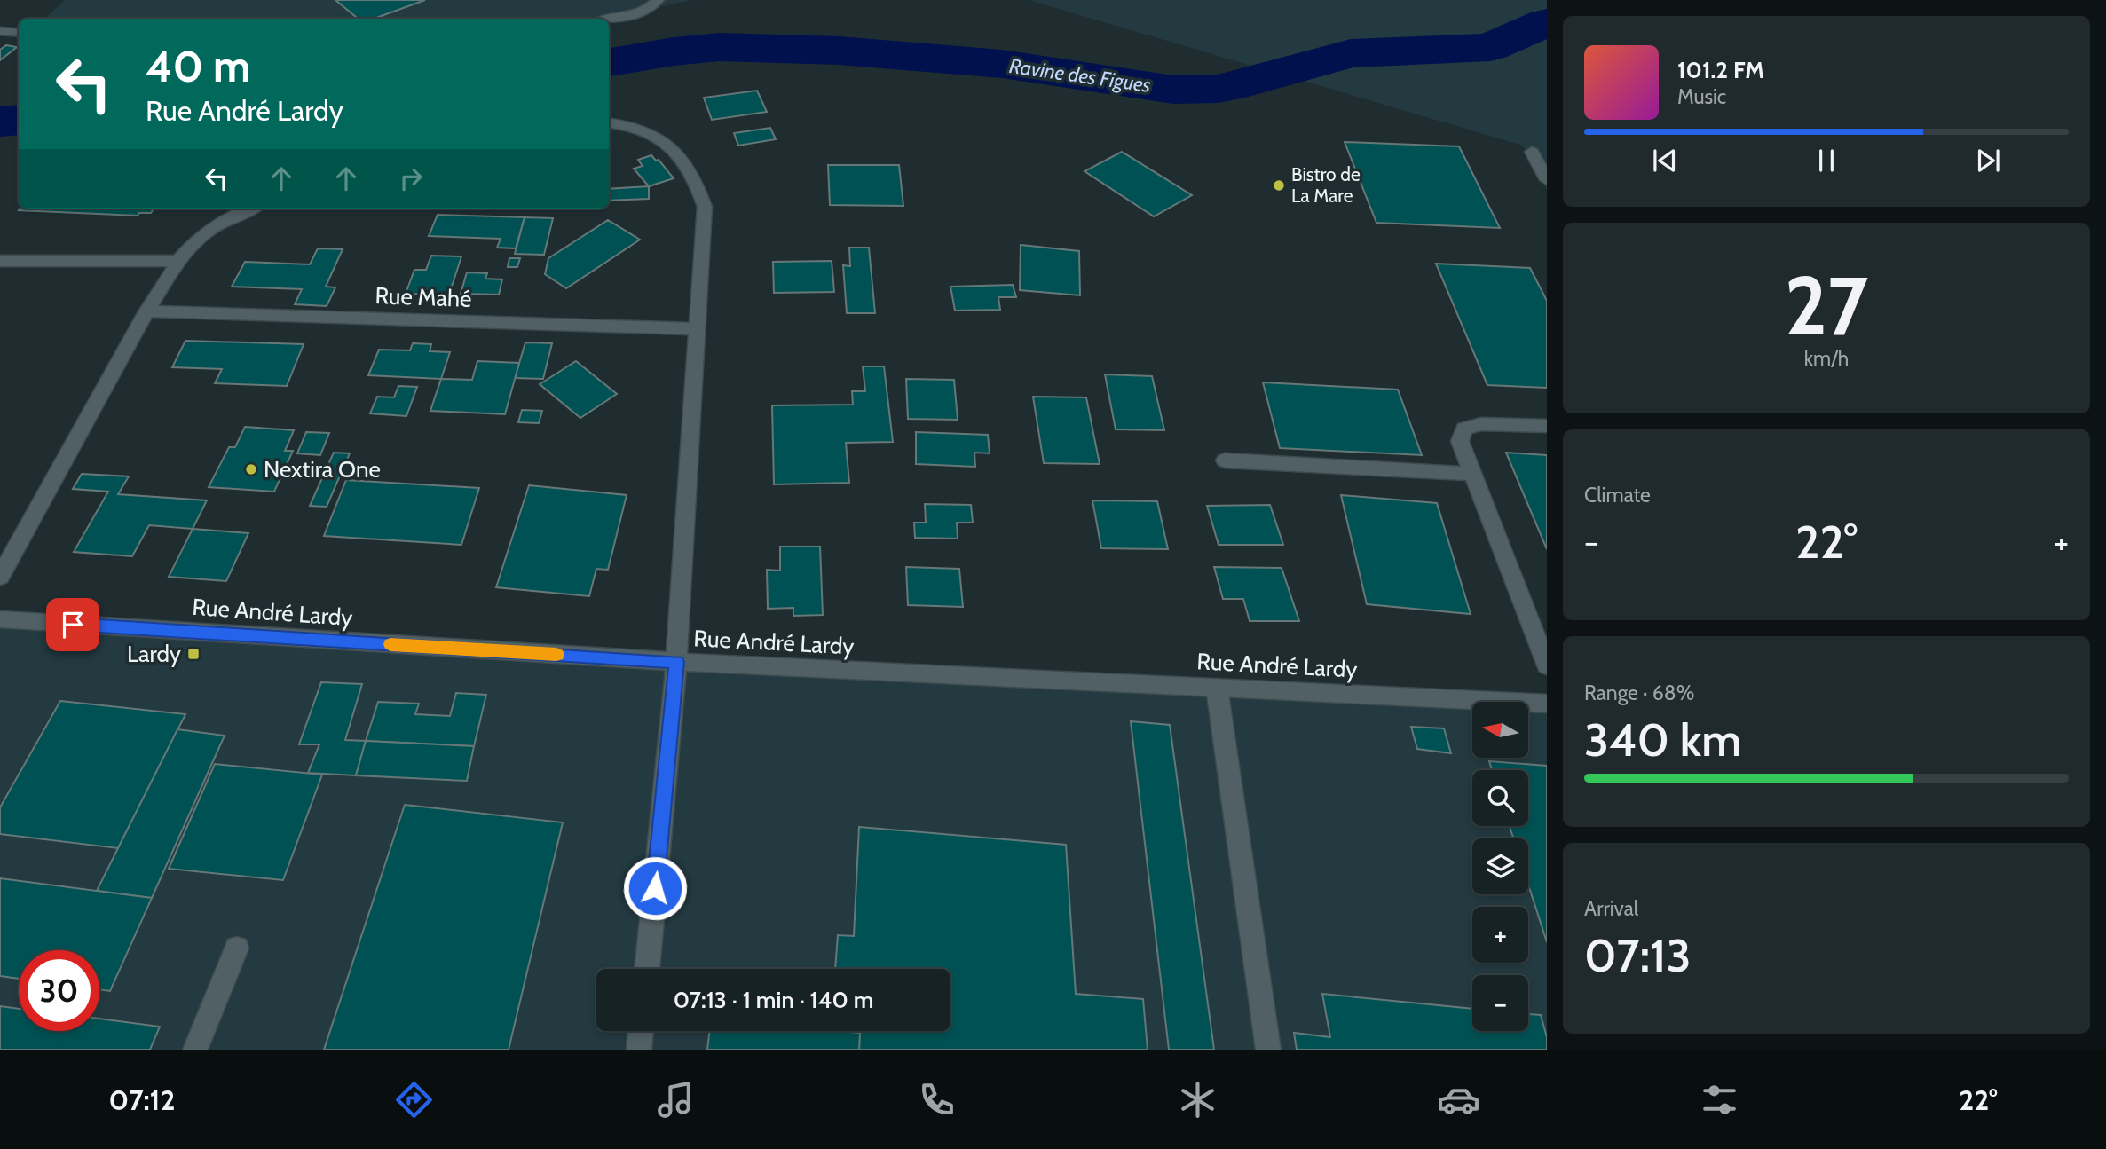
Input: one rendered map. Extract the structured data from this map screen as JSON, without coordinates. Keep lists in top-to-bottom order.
{
  "streets": {
    "street": ["Rue Mahé", "Rue André Lardy"]
  },
  "water": ["Ravine des Figues"],
  "places": {
    "other": ["Bistro de La Mare", "Nextira One"],
    "transit": ["Lardy"]
  },
  "north": "left",
  "page": {
    "turn": ["40 m", "Rue André Lardy"],
    "song": ["101.2 FM", "Music"],
    "tile": [
      ["27", "km/h"],
      "Climate",
      ["Range · 68%", "340 km"],
      ["Arrival", "07:13"]
    ],
    "heat": ["−", "22°", "+"],
    "map_buttons": ["+", "−"],
    "limit": "30",
    "trip": "07:13 · 1 min · 140 m",
    "tabs": ["07:12", "22°"]
  }
}
